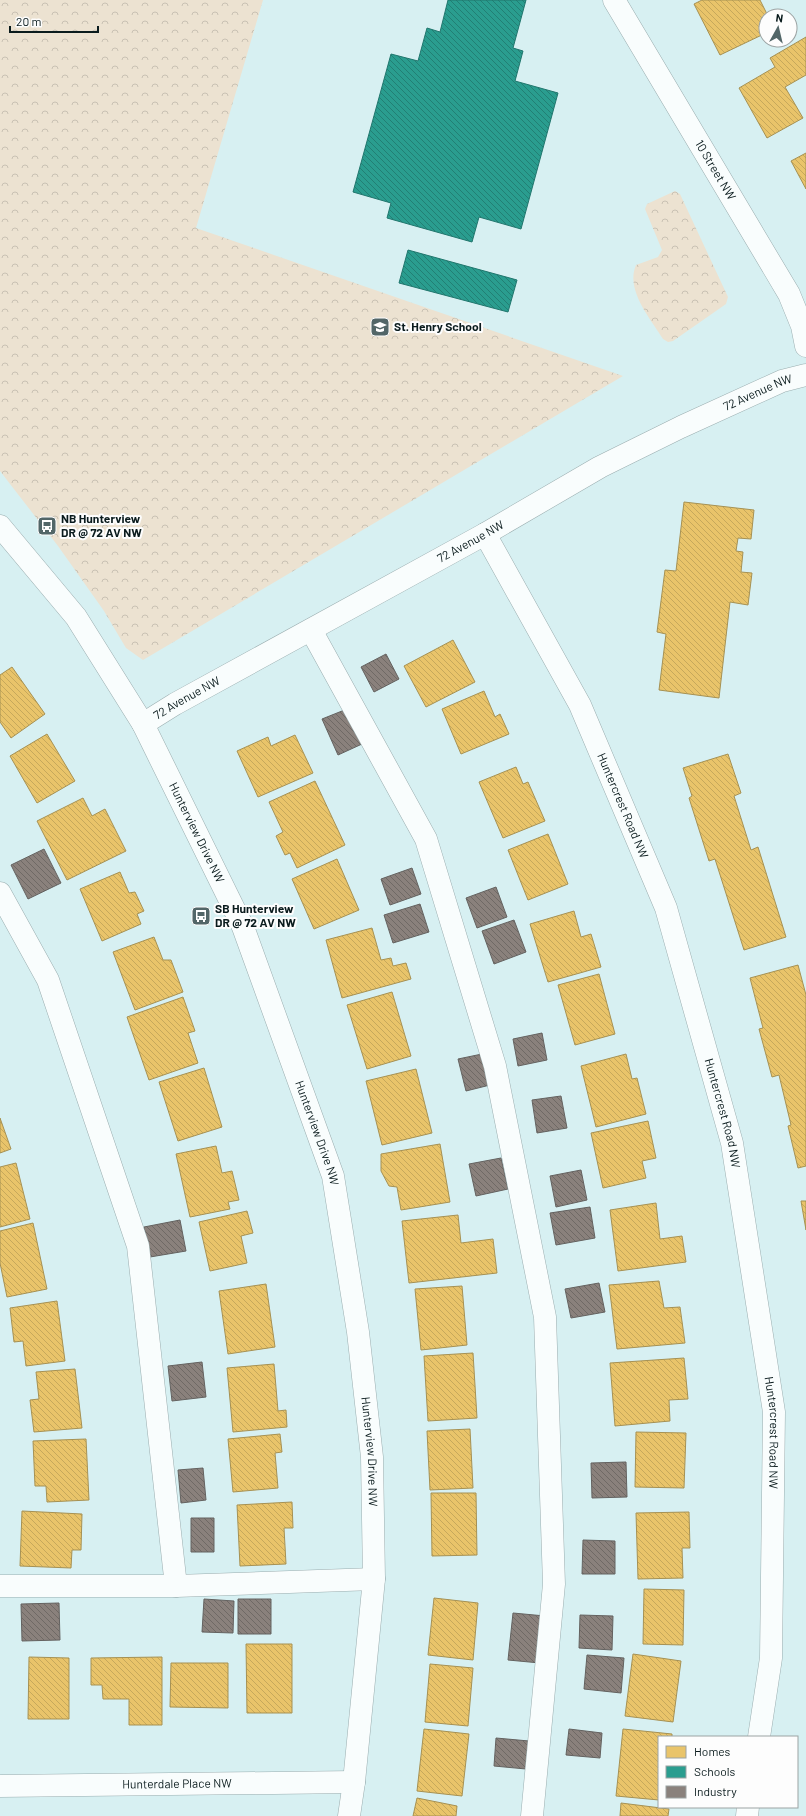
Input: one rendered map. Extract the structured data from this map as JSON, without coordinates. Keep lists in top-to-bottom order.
{
  "streets": {
    "street": [
      "10 Street NW",
      "72 Avenue NW",
      "Huntercrest Road NW",
      "Hunterview Drive NW",
      "Hunterdale Place NW"
    ]
  },
  "crossings": [
    ["72 Avenue NW", "Huntercrest Road NW"],
    ["72 Avenue NW", "Hunterview Drive NW"],
    ["Hunterview Drive NW", "Hunterdale Place NW"]
  ],
  "places": {
    "school or university": ["St. Henry School"],
    "bus stop": ["NB Hunterview DR @ 72 AV NW", "SB Hunterview DR @ 72 AV NW"]
  },
  "legend": ["Homes", "Schools", "Industry"],
  "scale_bar": "20 m",
  "north": "top"
}
